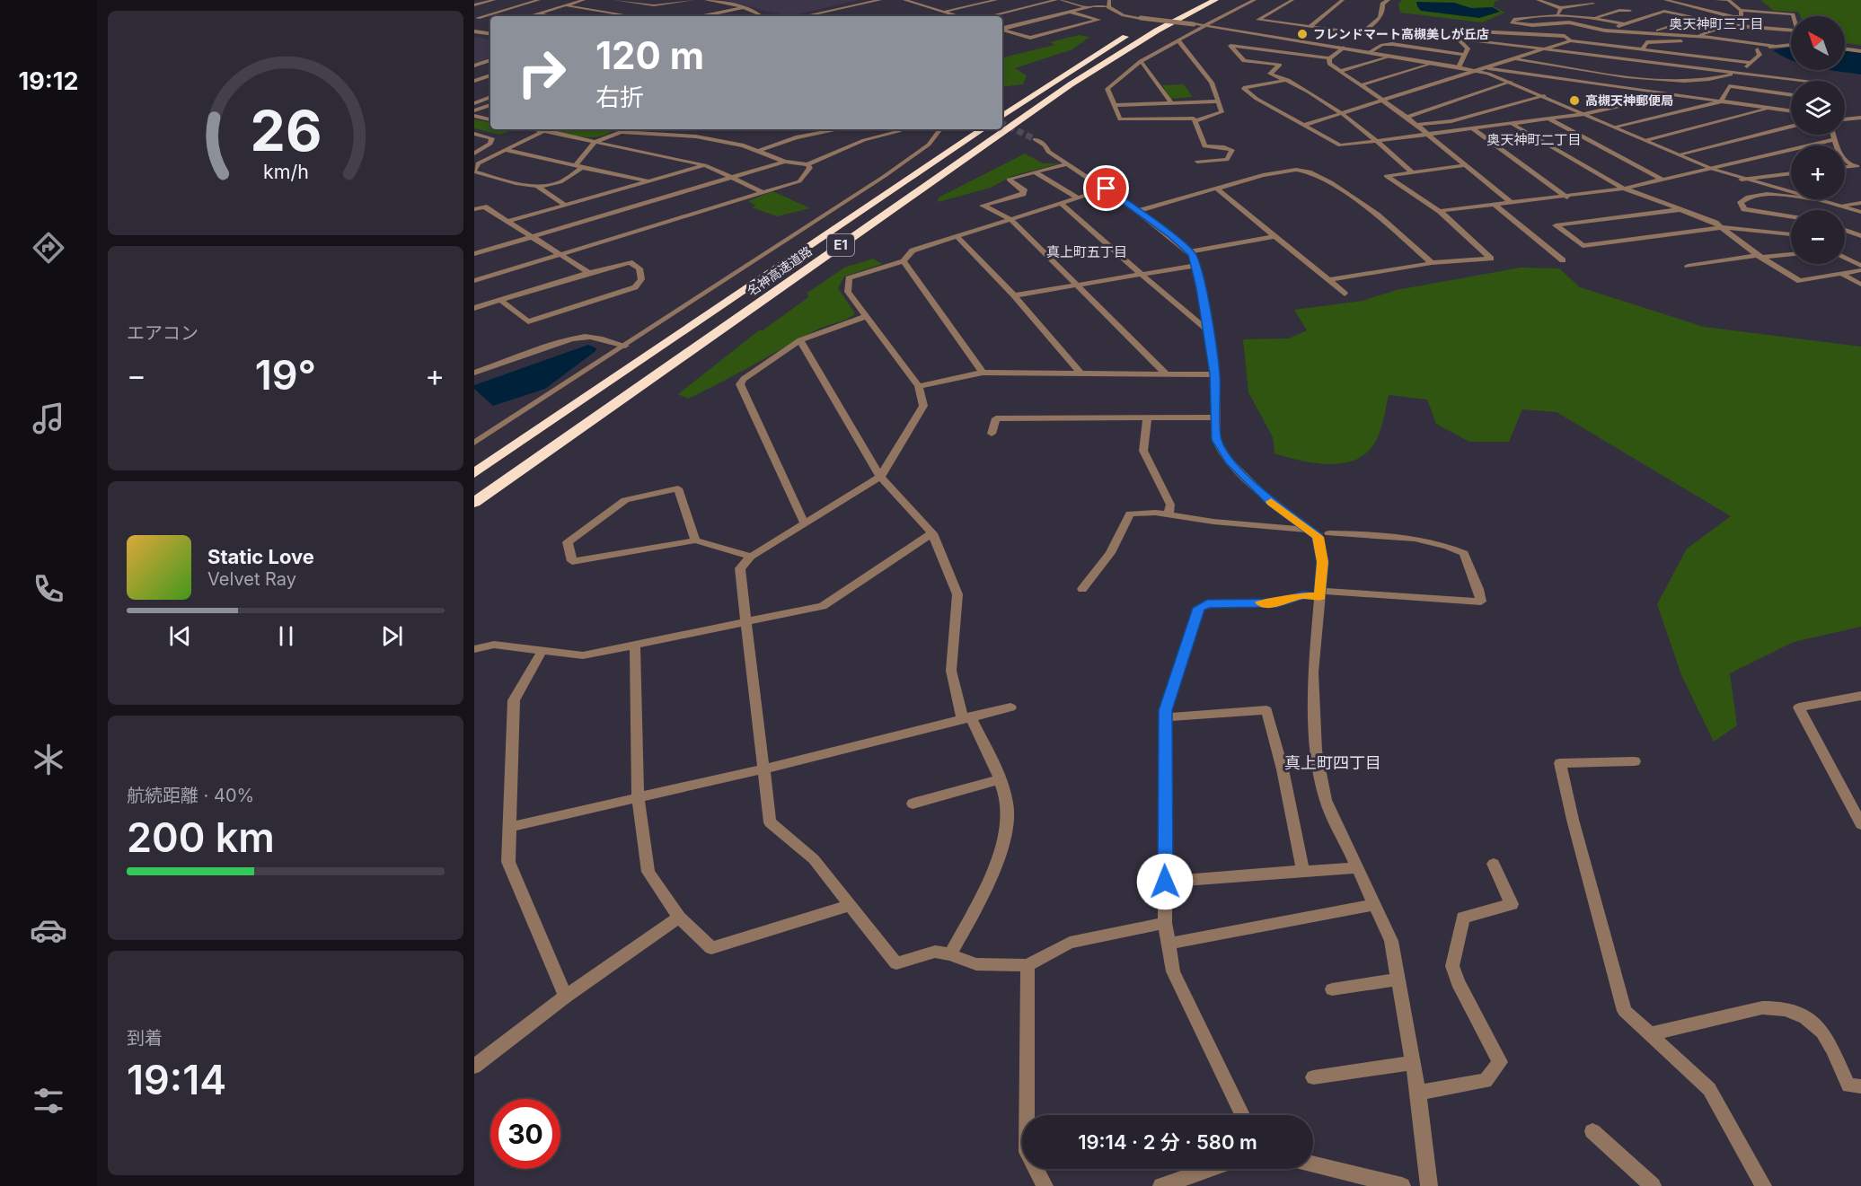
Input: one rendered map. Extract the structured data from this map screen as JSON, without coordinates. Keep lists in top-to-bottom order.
{
  "streets": {
    "highway": ["E1", "名神高速道路"]
  },
  "districts": [
    "奥天神町三丁目",
    "奥天神町二丁目",
    "真上町五丁目",
    "真上町四丁目"
  ],
  "places": ["フレンドマート高槻美しが丘店", "高槻天神郵便局"],
  "north": "top left",
  "page": {
    "tabs": "19:12",
    "map_buttons": ["+", "−"],
    "turn": ["120 m", "右折"],
    "tile": [
      "エアコン",
      ["航続距離 · 40%", "200 km"],
      ["到着", "19:14"]
    ],
    "heat": ["−", "19°", "+"],
    "song": ["Static Love", "Velvet Ray"],
    "limit": "30",
    "trip": "19:14 · 2 分 · 580 m",
    "gauge": ["26", "km/h"]
  }
}
